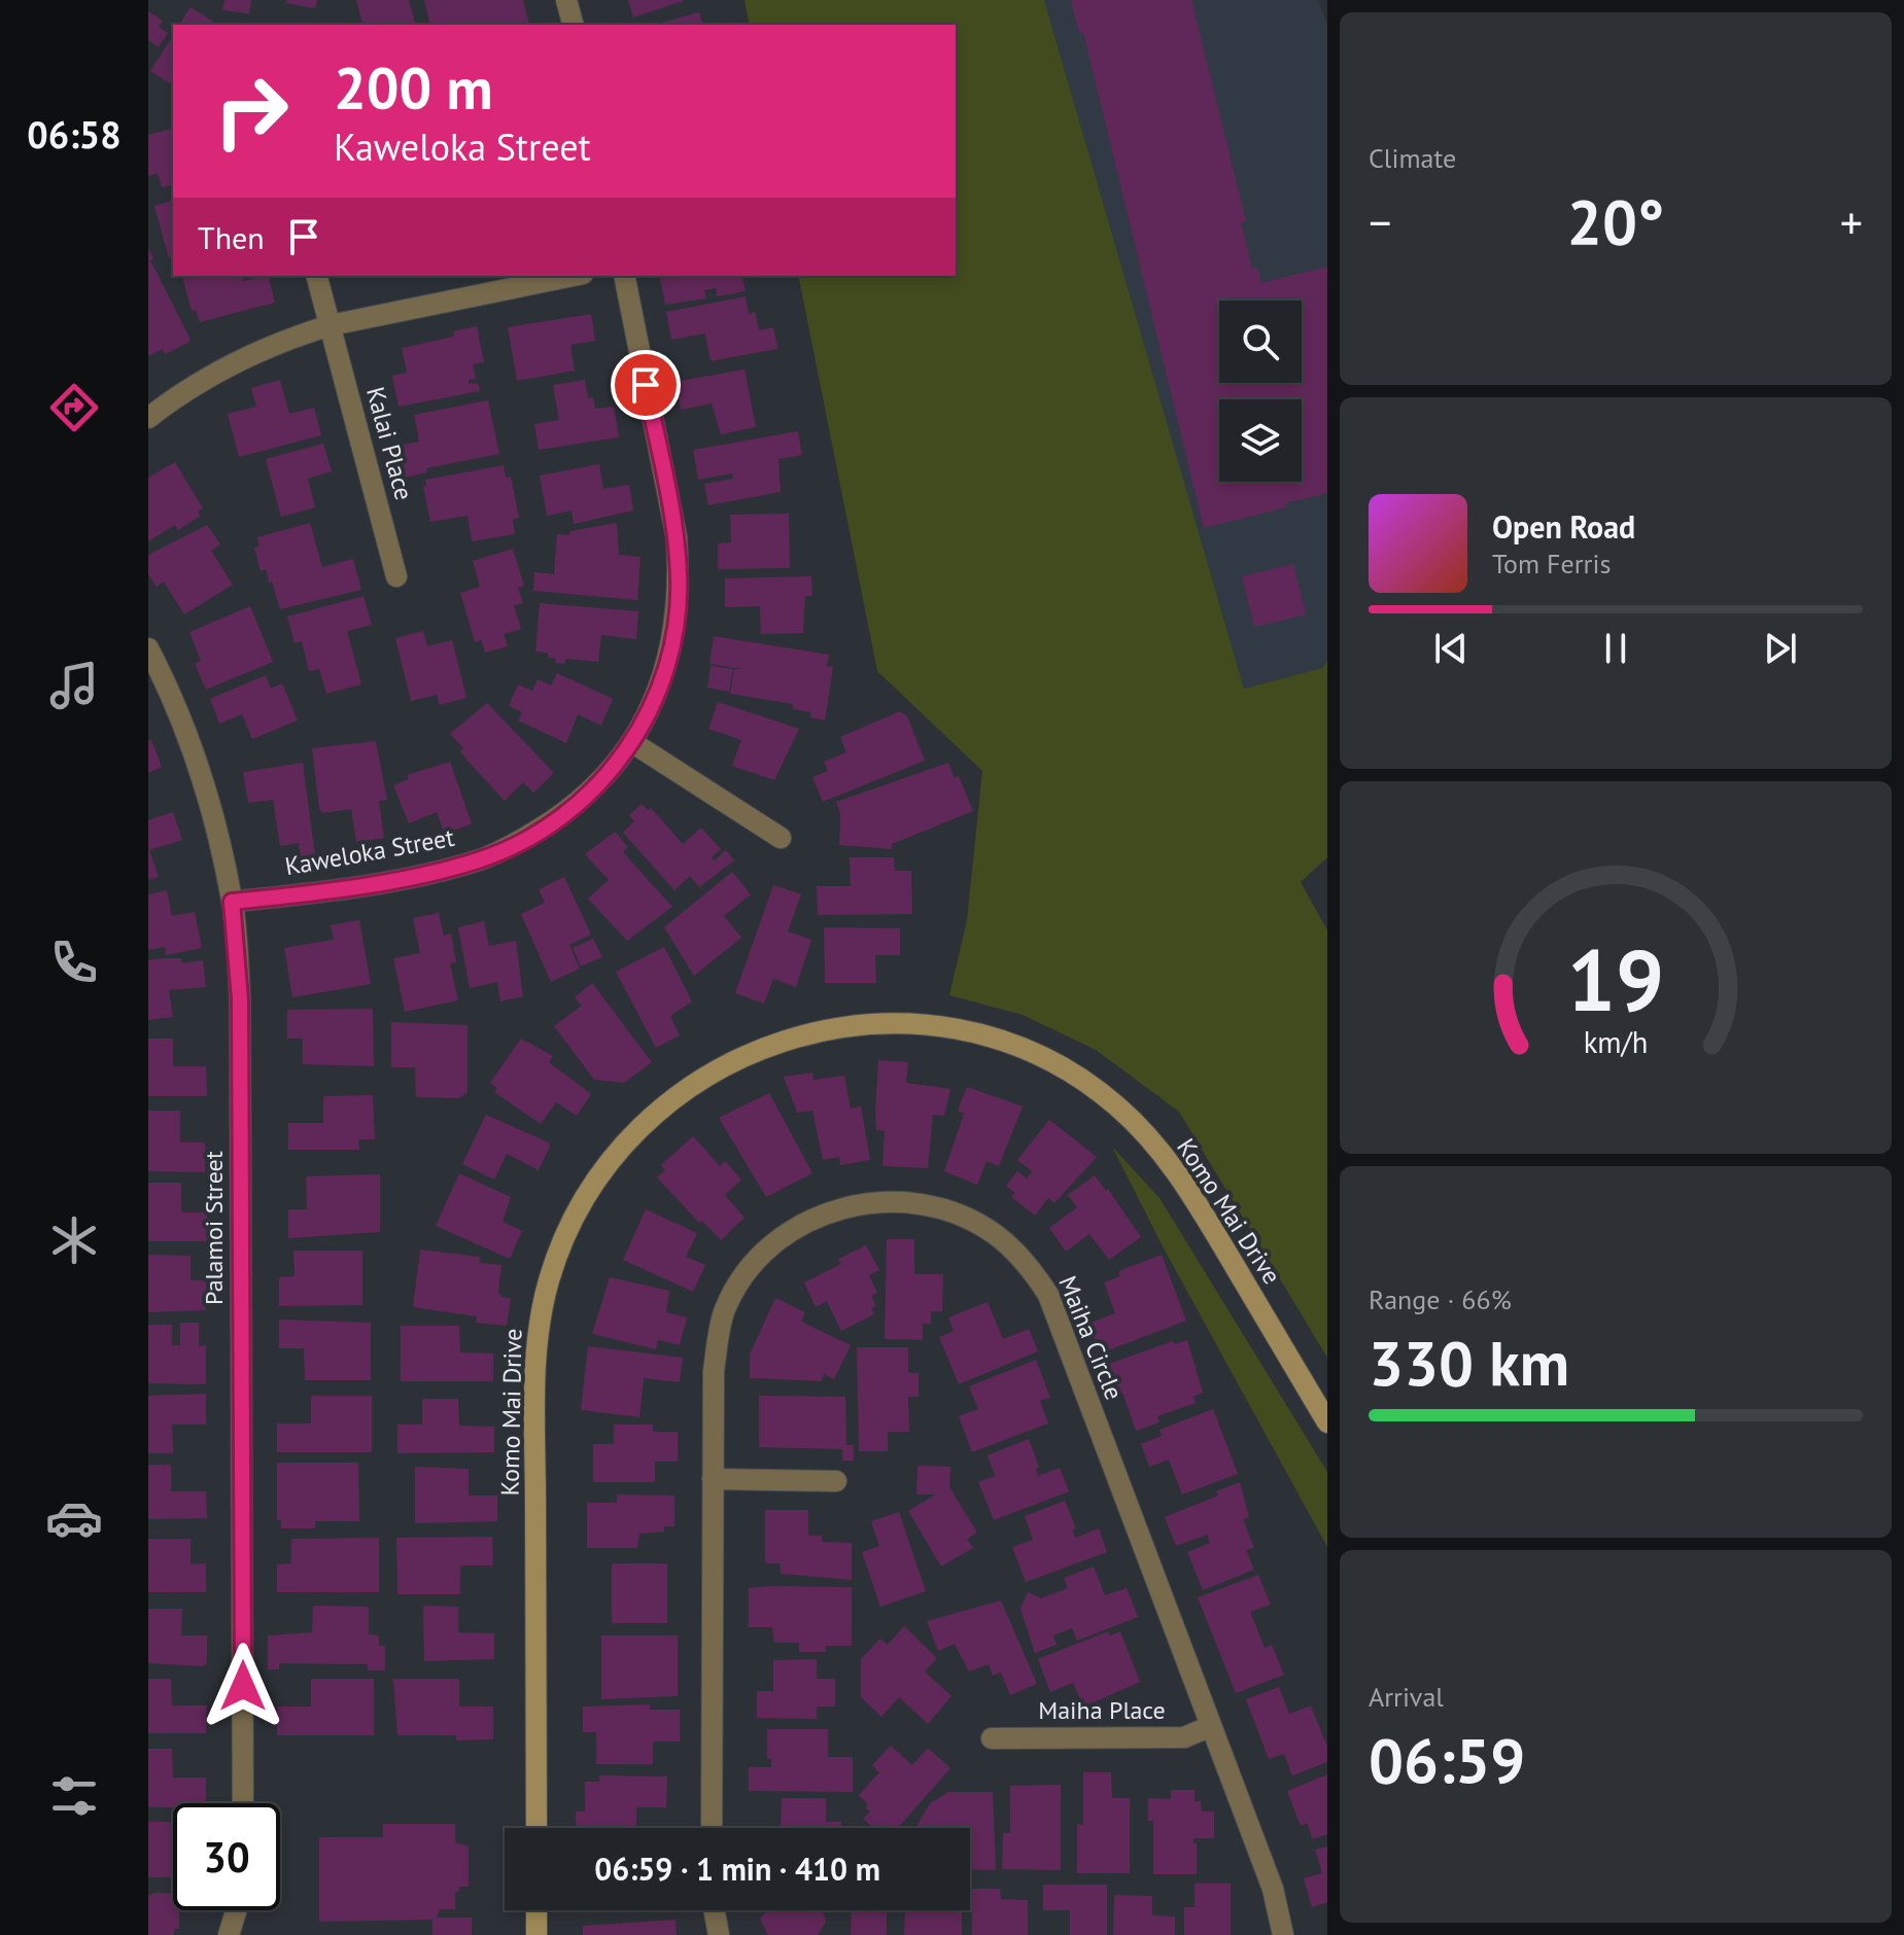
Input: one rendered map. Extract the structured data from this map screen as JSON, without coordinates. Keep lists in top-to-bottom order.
{
  "streets": {
    "main road": ["Komo Mai Drive"],
    "street": [
      "Kalai Place",
      "Kaweloka Street",
      "Palamoi Street",
      "Maiha Circle",
      "Maiha Place"
    ]
  },
  "crossings": [
    ["Kaweloka Street", "Palamoi Street"],
    ["Maiha Circle", "Maiha Place"]
  ],
  "page": {
    "tabs": "06:58",
    "tile": [
      "Climate",
      ["Range · 66%", "330 km"],
      ["Arrival", "06:59"]
    ],
    "turn": ["200 m", "Kaweloka Street"],
    "heat": ["−", "20°", "+"],
    "then": "Then",
    "song": ["Open Road", "Tom Ferris"],
    "limit": "30",
    "trip": "06:59 · 1 min · 410 m",
    "gauge": ["19", "km/h"]
  }
}
